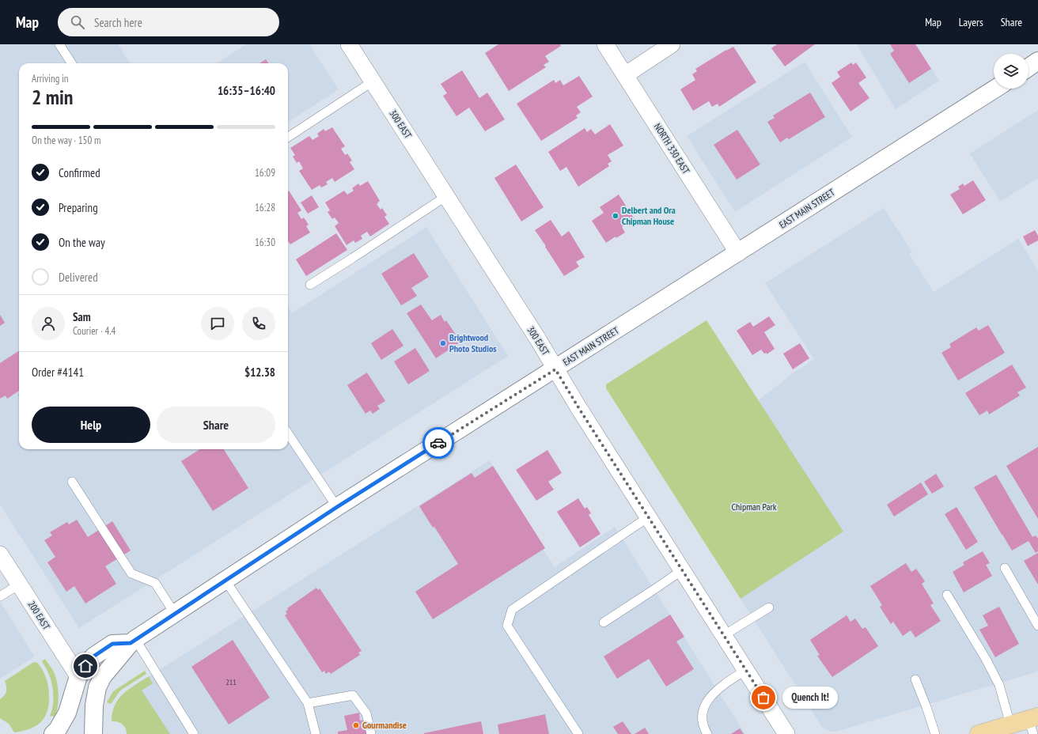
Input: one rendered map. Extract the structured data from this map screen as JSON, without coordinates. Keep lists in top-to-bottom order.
{
  "streets": {
    "main road": ["EAST MAIN STREET"],
    "street": ["300 EAST", "NORTH 330 EAST", "200 EAST"]
  },
  "crossings": [
    ["300 EAST", "EAST MAIN STREET"],
    ["NORTH 330 EAST", "EAST MAIN STREET"]
  ],
  "parks": ["Chipman Park"],
  "places": [
    "Delbert and Ora Chipman House",
    "Brightwood Photo Studios",
    "Quench It!",
    "Gourmandise"
  ],
  "house_numbers": ["211"],
  "page": {
    "header": "Map",
    "search": "Search here",
    "nav": ["Map", "Layers", "Share"],
    "heading": ["2 min", "Arriving in", "16:35–16:40"],
    "panel": [
      "Sam",
      "Courier · 4.4",
      "Order #4141",
      "$12.38"
    ],
    "bar": "On the way · 150 m",
    "list": [
      ["Confirmed", "16:09"],
      ["Preparing", "16:28"],
      ["On the way", "16:30"],
      "Delivered"
    ],
    "buttons": ["Help", "Share"],
    "bubble": "Quench It!"
  }
}
